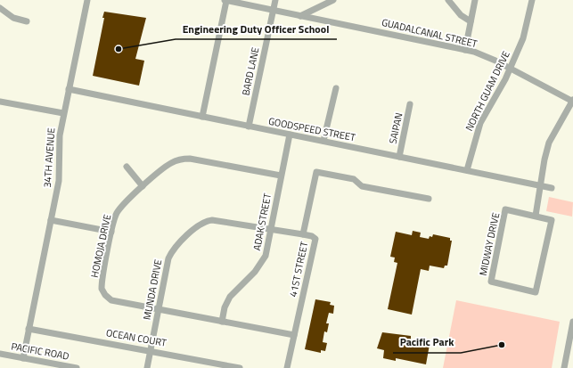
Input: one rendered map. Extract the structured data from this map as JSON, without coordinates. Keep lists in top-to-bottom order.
{
  "streets": {
    "street": [
      "GUADALCANAL STREET",
      "BARD LANE",
      "NORTH GUAM DRIVE",
      "SAIPAN",
      "GOODSPEED STREET",
      "34TH AVENUE",
      "ADAK STREET",
      "MIDWAY DRIVE",
      "HOMOJA DRIVE",
      "41ST STREET",
      "MUNDA DRIVE",
      "OCEAN COURT",
      "PACIFIC ROAD"
    ]
  },
  "crossings": [
    ["GUADALCANAL STREET", "BARD LANE"],
    ["GUADALCANAL STREET", "NORTH GUAM DRIVE"],
    ["BARD LANE", "GOODSPEED STREET"],
    ["NORTH GUAM DRIVE", "GOODSPEED STREET"],
    ["SAIPAN", "GOODSPEED STREET"],
    ["GOODSPEED STREET", "34TH AVENUE"],
    ["GOODSPEED STREET", "ADAK STREET"],
    ["34TH AVENUE", "OCEAN COURT"],
    ["34TH AVENUE", "PACIFIC ROAD"],
    ["ADAK STREET", "HOMOJA DRIVE"],
    ["ADAK STREET", "MUNDA DRIVE"],
    ["HOMOJA DRIVE", "41ST STREET"],
    ["HOMOJA DRIVE", "MUNDA DRIVE"],
    ["41ST STREET", "MUNDA DRIVE"],
    ["MUNDA DRIVE", "OCEAN COURT"]
  ],
  "places": ["Engineering Duty Officer School", "Pacific Park"]
}
